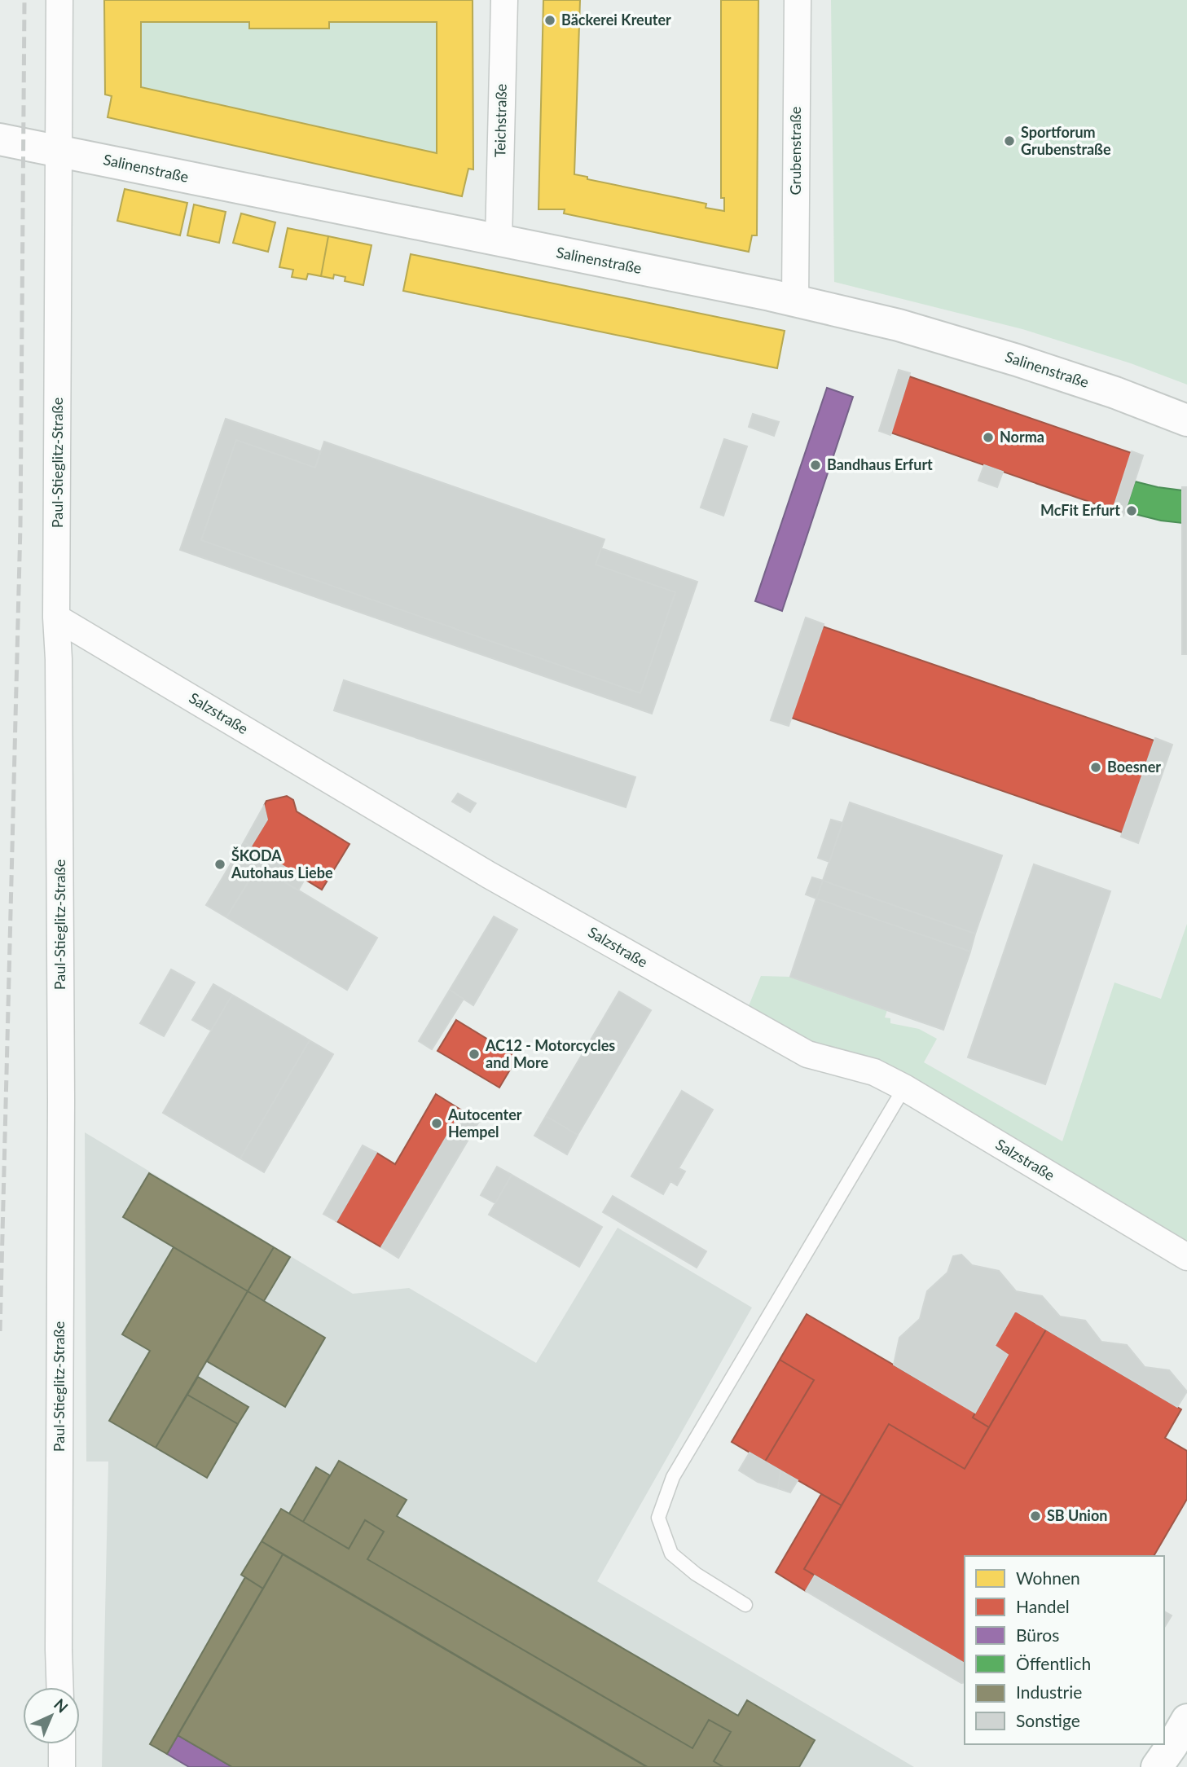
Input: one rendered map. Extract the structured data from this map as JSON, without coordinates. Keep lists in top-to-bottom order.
{
  "streets": {
    "street": [
      "Teichstraße",
      "Grubenstraße",
      "Salinenstraße",
      "Paul-Stieglitz-Straße",
      "Salzstraße"
    ]
  },
  "crossings": [
    ["Teichstraße", "Salinenstraße"],
    ["Grubenstraße", "Salinenstraße"],
    ["Salinenstraße", "Paul-Stieglitz-Straße"],
    ["Paul-Stieglitz-Straße", "Salzstraße"]
  ],
  "places": [
    "Bäckerei Kreuter",
    "Sportforum Grubenstraße",
    "Norma",
    "Bandhaus Erfurt",
    "McFit Erfurt",
    "Boesner",
    "ŠKODA Autohaus Liebe",
    "AC12 - Motorcycles and More",
    "Autocenter Hempel",
    "SB Union"
  ],
  "legend": [
    "Wohnen",
    "Handel",
    "Büros",
    "Öffentlich",
    "Industrie",
    "Sonstige"
  ],
  "north": "top right"
}
